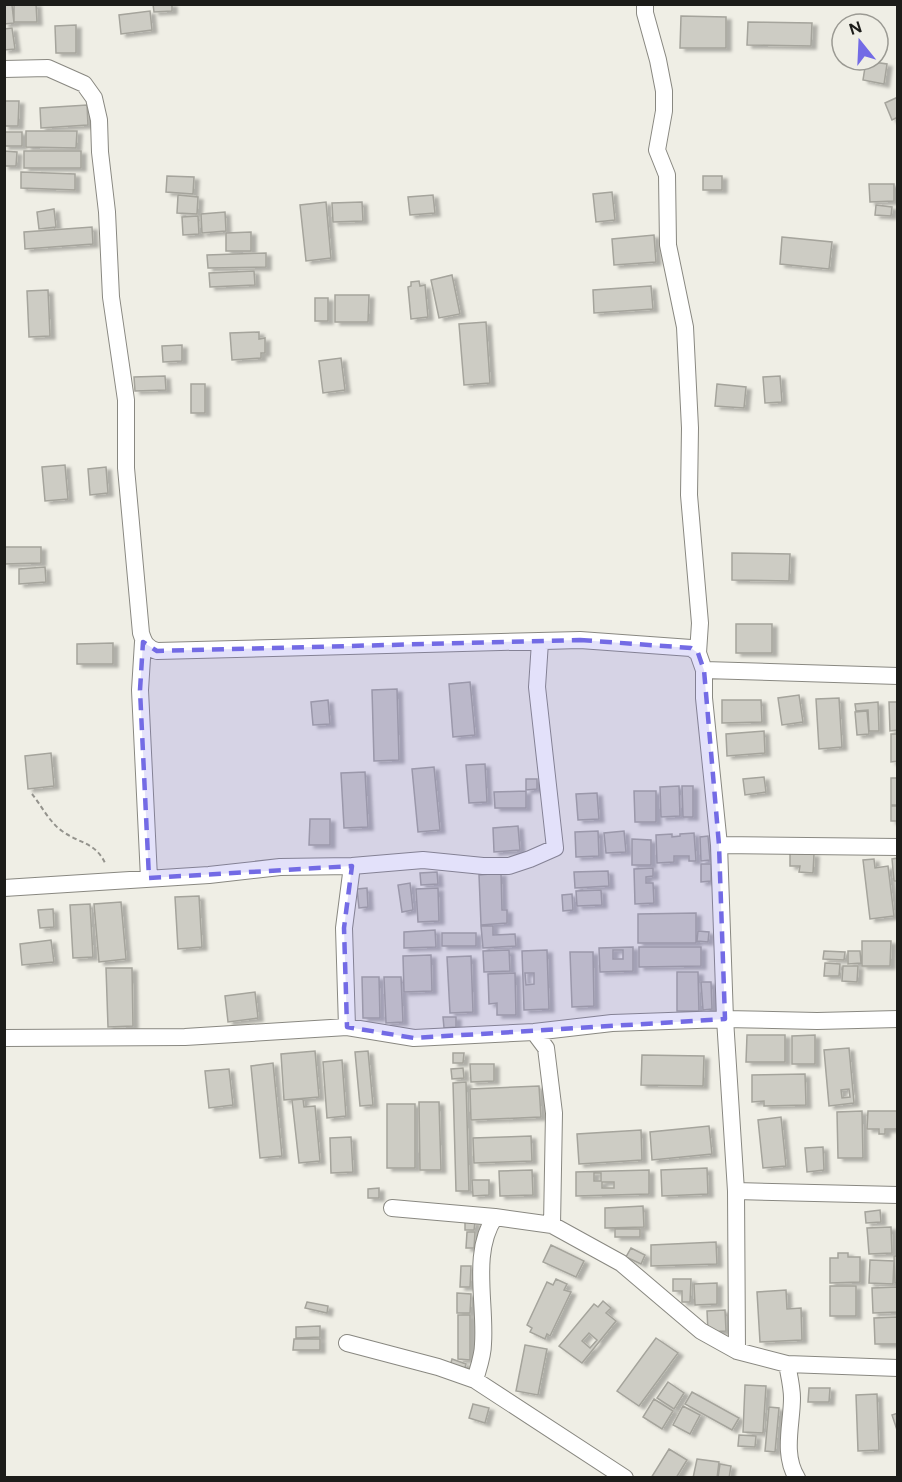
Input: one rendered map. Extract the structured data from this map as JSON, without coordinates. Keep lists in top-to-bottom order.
{
  "north": "top"
}
